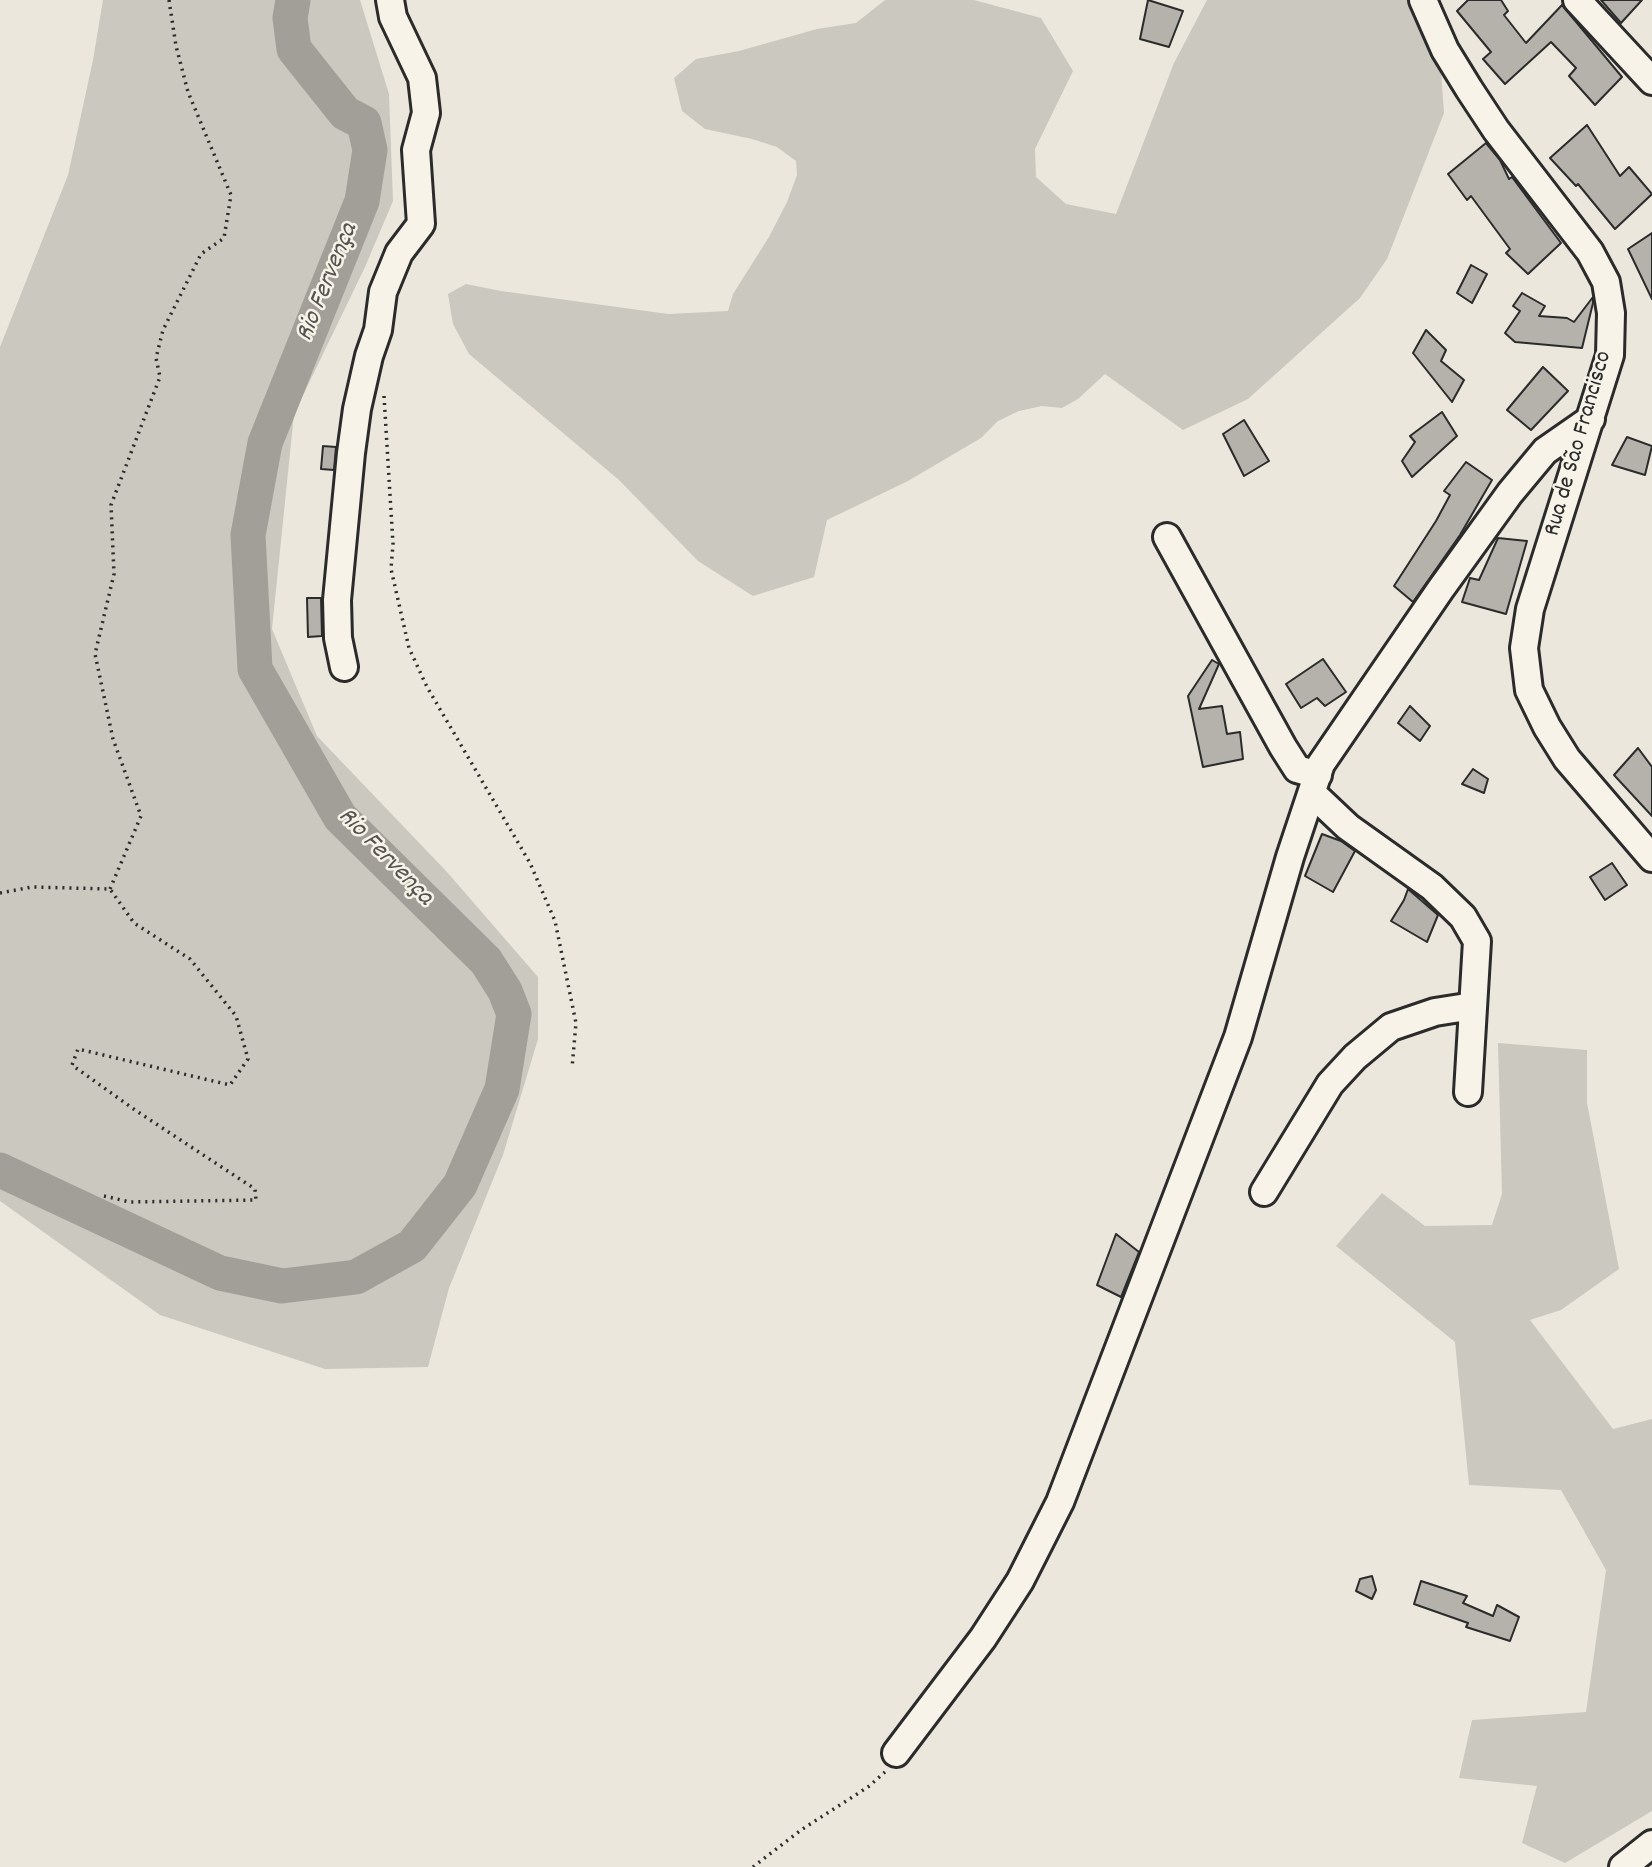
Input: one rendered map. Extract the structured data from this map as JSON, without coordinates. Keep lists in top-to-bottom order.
{
  "streets": {
    "street": ["Rua de São Francisco"]
  },
  "water": ["Rio Fervença"]
}
